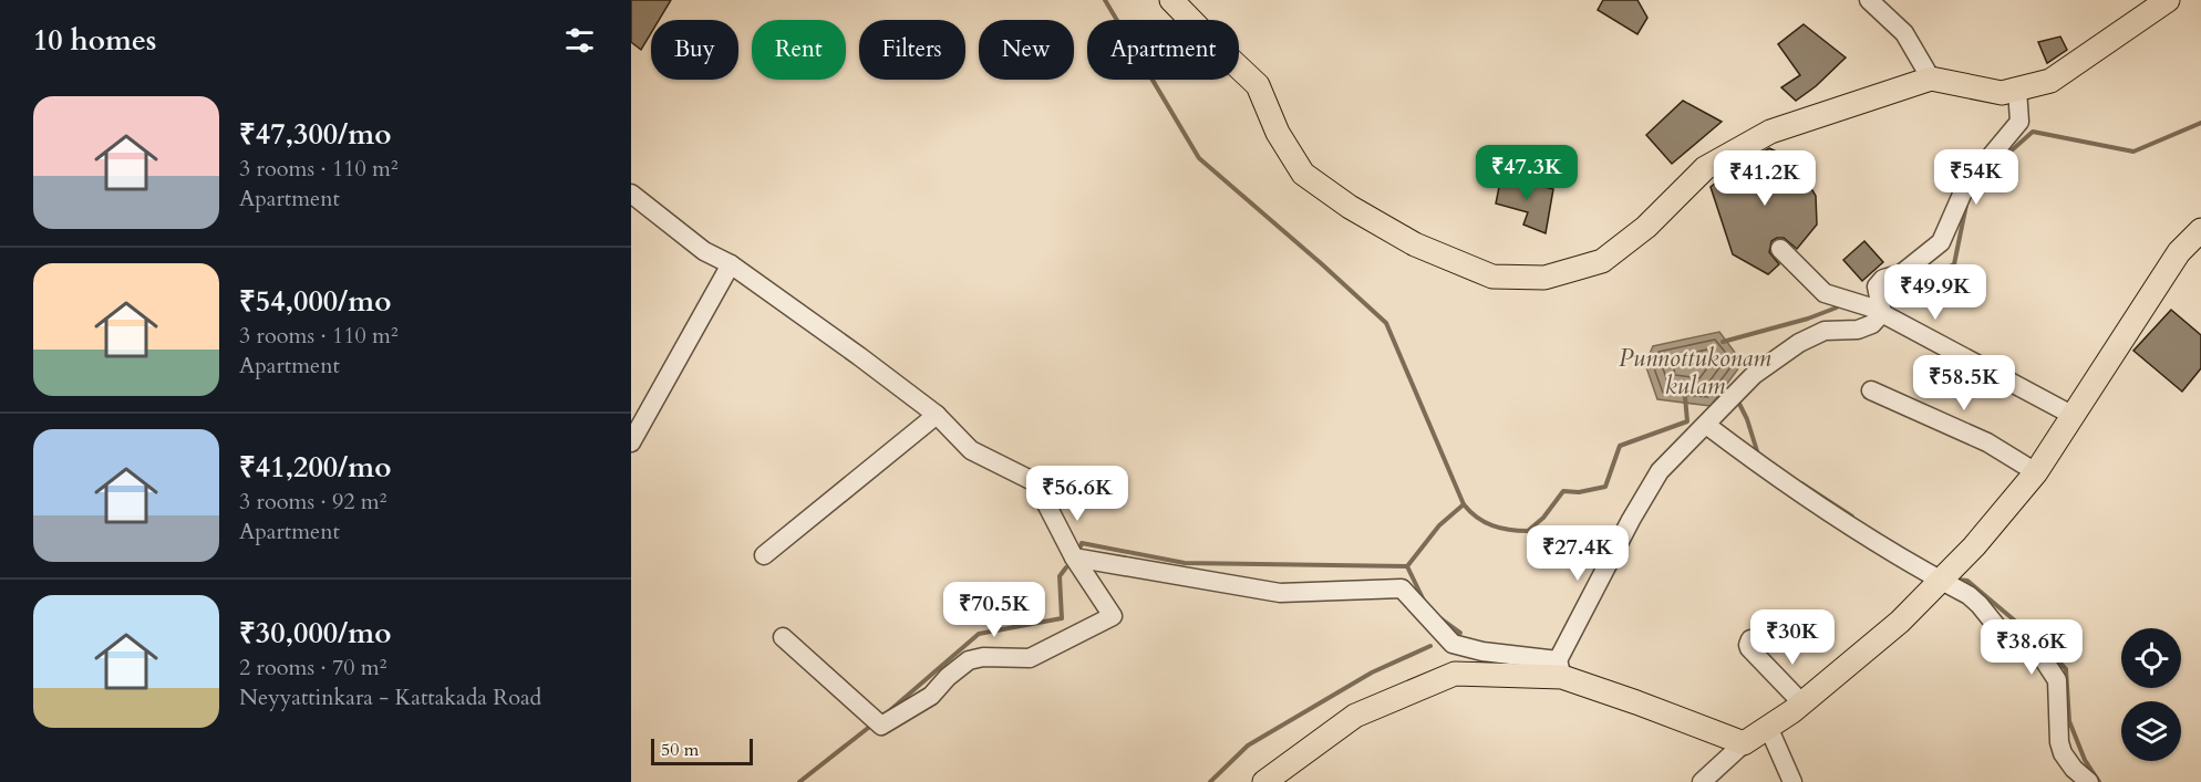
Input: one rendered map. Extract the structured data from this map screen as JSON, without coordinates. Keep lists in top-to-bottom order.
{
  "water": ["Punnottukonam kulam"],
  "scale_bar": "50 m",
  "page": {
    "heading": "10 homes",
    "chip": [
      "Buy",
      "Rent",
      "Filters",
      "New",
      "Apartment"
    ],
    "list": [
      {
        "name": "₹47,300/mo",
        "note": "3 rooms · 110 m² · Apartment"
      },
      {
        "name": "₹54,000/mo",
        "note": "3 rooms · 110 m² · Apartment"
      },
      {
        "name": "₹41,200/mo",
        "note": "3 rooms · 92 m² · Apartment"
      },
      {
        "name": "₹30,000/mo",
        "note": "2 rooms · 70 m² · Neyyattinkara - Kattakada Road"
      }
    ],
    "price": [
      "₹47.3K",
      "₹54K",
      "₹41.2K",
      "₹49.9K",
      "₹58.5K",
      "₹56.6K",
      "₹27.4K",
      "₹70.5K",
      "₹30K",
      "₹38.6K"
    ],
    "scale": "50 m"
  }
}
